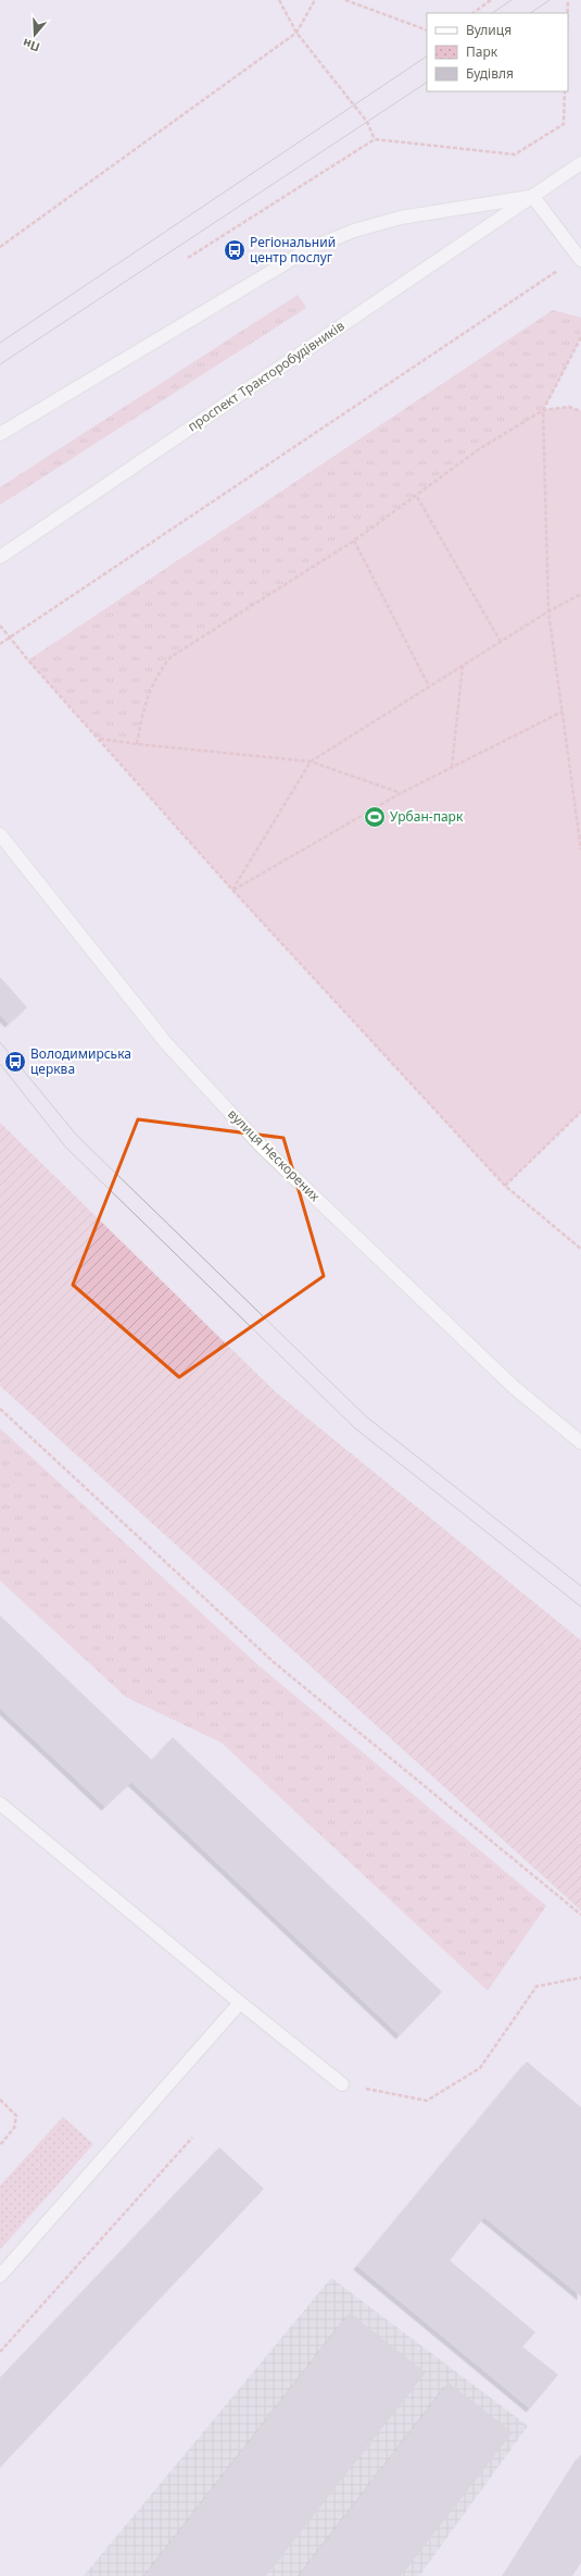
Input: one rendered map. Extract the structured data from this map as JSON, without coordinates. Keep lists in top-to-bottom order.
{
  "streets": {
    "main road": ["проспект Тракторобудівників", "вулиця Нескорених"]
  },
  "places": {
    "bus stop": ["Регіональний центр послуг", "Володимирська церква"],
    "sports": ["Урбан-парк"]
  },
  "legend": ["Вулиця", "Парк", "Будівля"],
  "north": "bottom"
}
